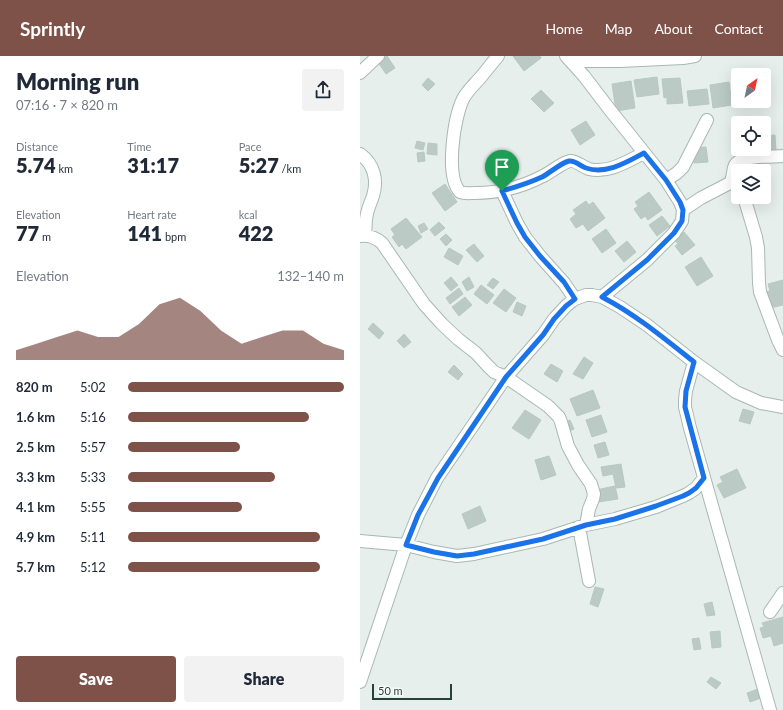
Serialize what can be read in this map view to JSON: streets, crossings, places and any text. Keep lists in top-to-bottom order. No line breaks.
{"scale_bar":"50 m","north":"top right","page":{"header":"Sprintly","nav":["Home","Map","About","Contact"],"heading":["Morning run","07:16 · 7 × 820 m"],"stats":[["Distance","5.74 km"],["Time","31:17"],["Pace","5:27 /km"],["Elevation","77 m"],["Heart rate","141 bpm"],["kcal","422"]],"chart":["Elevation","132–140 m"],"list":[{"name":"820 m","note":"5:02"},{"name":"1.6 km","note":"5:16"},{"name":"2.5 km","note":"5:57"},{"name":"3.3 km","note":"5:33"},{"name":"4.1 km","note":"5:55"},{"name":"4.9 km","note":"5:11"},{"name":"5.7 km","note":"5:12"}],"buttons":["Save","Share"],"scale":"50 m"}}
